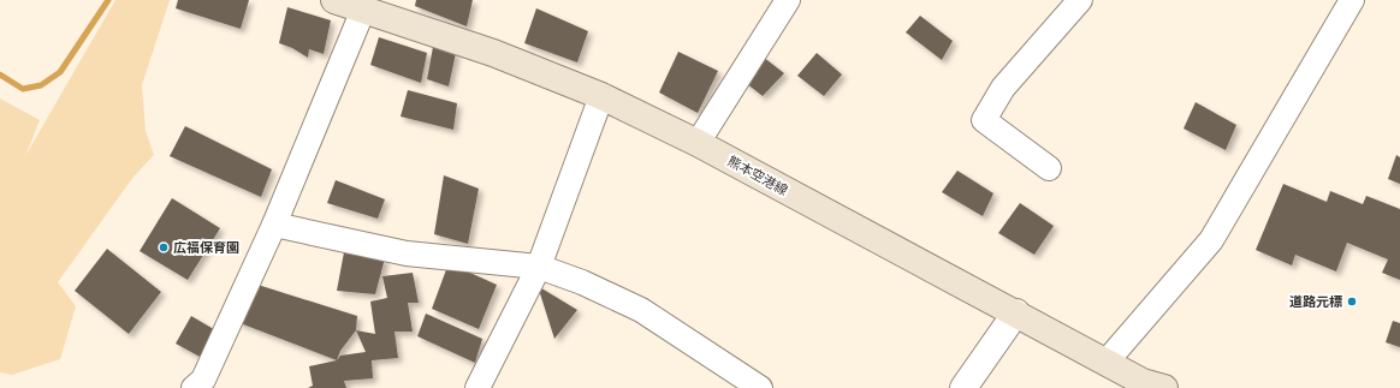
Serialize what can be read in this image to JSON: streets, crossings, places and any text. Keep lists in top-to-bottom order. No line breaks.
{"streets":{"main road":["熊本空港線"]},"places":["広福保育園","道路元標"]}
